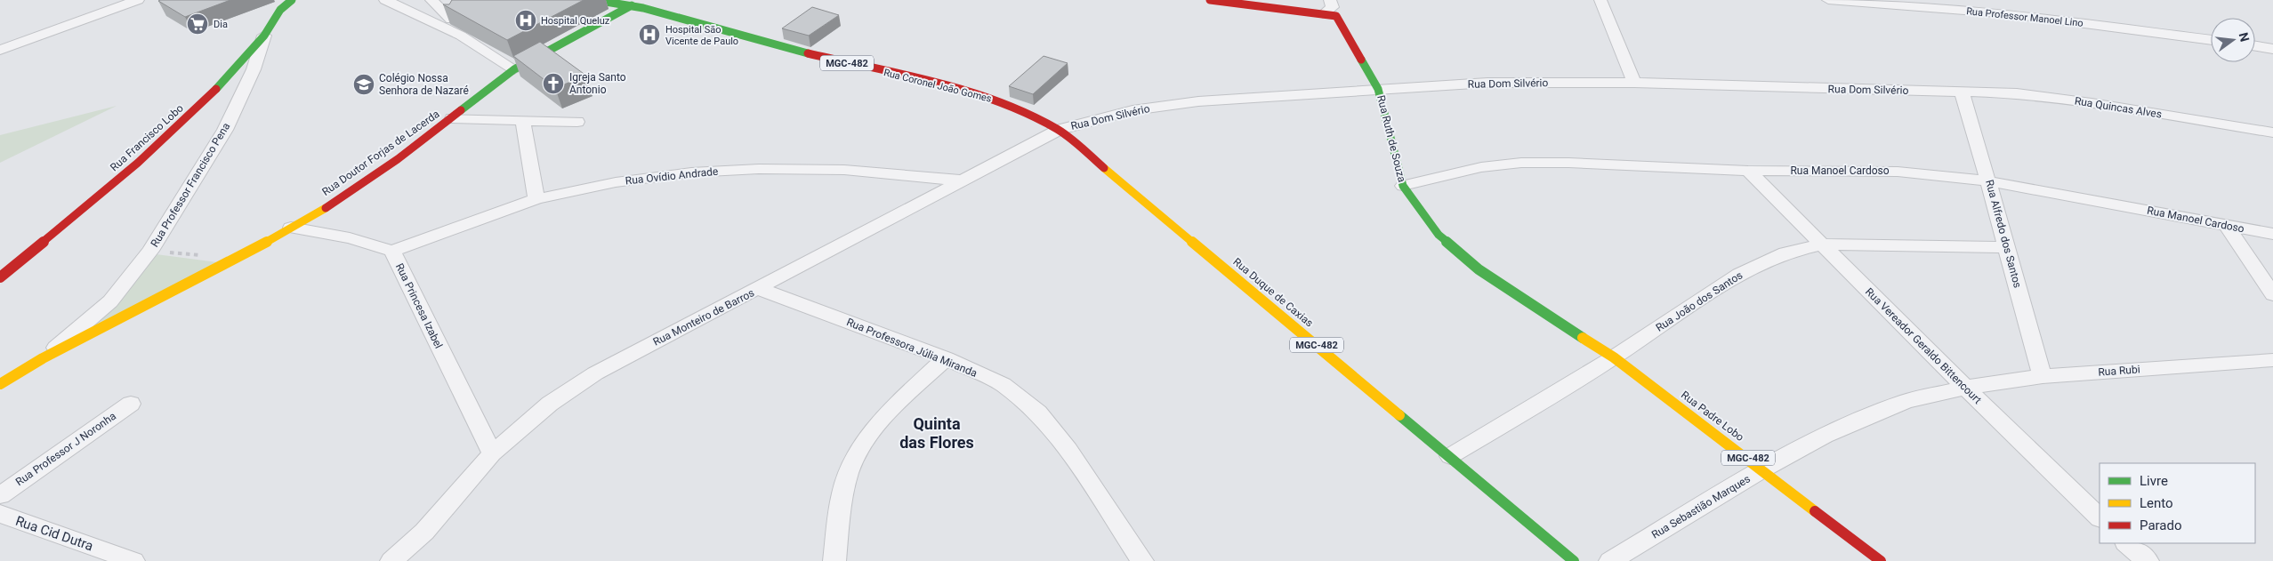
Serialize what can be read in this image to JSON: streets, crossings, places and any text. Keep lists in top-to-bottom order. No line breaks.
{"streets":{"main road":["MGC-482","Rua Coronel João Gomes","Rua Francisco Lobo","Rua Ruth de Souza","Rua Doutor Forjas de Lacerda","Rua Duque de Caxias","Rua Padre Lobo"],"street":["Rua Professor Manoel Lino","Rua Dom Silvério","Rua Quincas Alves","Rua Manoel Cardoso","Rua Ovídio Andrade","Rua Professor Francisco Pena","Rua Alfredo dos Santos","Rua João dos Santos","Rua Princesa Izabel","Rua Monteiro de Barros","Rua Vereador Geraldo Bittencourt","Rua Professora Júlia Miranda","Rua Rubi","Rua Professor J Noronha","Rua Sebastião Marques","Rua Cid Dutra"]},"crossings":[["MGC-482","Rua Coronel João Gomes"],["MGC-482","Rua Doutor Forjas de Lacerda"],["Rua Dom Silvério","Rua Coronel João Gomes"],["Rua Dom Silvério","Rua Quincas Alves"],["Rua Dom Silvério","Rua Ruth de Souza"],["Rua Dom Silvério","Rua Alfredo dos Santos"],["Rua Dom Silvério","Rua Duque de Caxias"],["Rua Dom Silvério","Rua Monteiro de Barros"],["Rua Coronel João Gomes","Rua Doutor Forjas de Lacerda"],["Rua Coronel João Gomes","Rua Duque de Caxias"],["Rua Coronel João Gomes","Rua Monteiro de Barros"],["Rua Quincas Alves","Rua Alfredo dos Santos"],["Rua Francisco Lobo","Rua Professor Francisco Pena"],["Rua Ruth de Souza","Rua Manoel Cardoso"],["Rua Ruth de Souza","Rua João dos Santos"],["Rua Ruth de Souza","Rua Padre Lobo"],["Rua Doutor Forjas de Lacerda","Rua Professor Francisco Pena"],["Rua Doutor Forjas de Lacerda","Rua Princesa Izabel"],["Rua Manoel Cardoso","Rua Alfredo dos Santos"],["Rua Manoel Cardoso","Rua Vereador Geraldo Bittencourt"],["Rua Ovídio Andrade","Rua Princesa Izabel"],["Rua Ovídio Andrade","Rua Monteiro de Barros"],["Rua Alfredo dos Santos","Rua João dos Santos"],["Rua Alfredo dos Santos","Rua Rubi"],["Rua Duque de Caxias","Rua João dos Santos"],["Rua Duque de Caxias","Rua Monteiro de Barros"],["Rua João dos Santos","Rua Vereador Geraldo Bittencourt"],["Rua João dos Santos","Rua Padre Lobo"],["Rua Princesa Izabel","Rua Monteiro de Barros"],["Rua Monteiro de Barros","Rua Professora Júlia Miranda"],["Rua Vereador Geraldo Bittencourt","Rua Rubi"],["Rua Vereador Geraldo Bittencourt","Rua Sebastião Marques"],["Rua Rubi","Rua Sebastião Marques"],["Rua Padre Lobo","Rua Sebastião Marques"]],"districts":["Quinta das Flores"],"places":{"hospital":["Hospital Queluz","Hospital São Vicente de Paulo"],"supermarket":["Dia"],"church":["Igreja Santo Antonio"],"school or university":["Colégio Nossa Senhora de Nazaré"]},"legend":["Livre","Lento","Parado"],"north":"right"}
